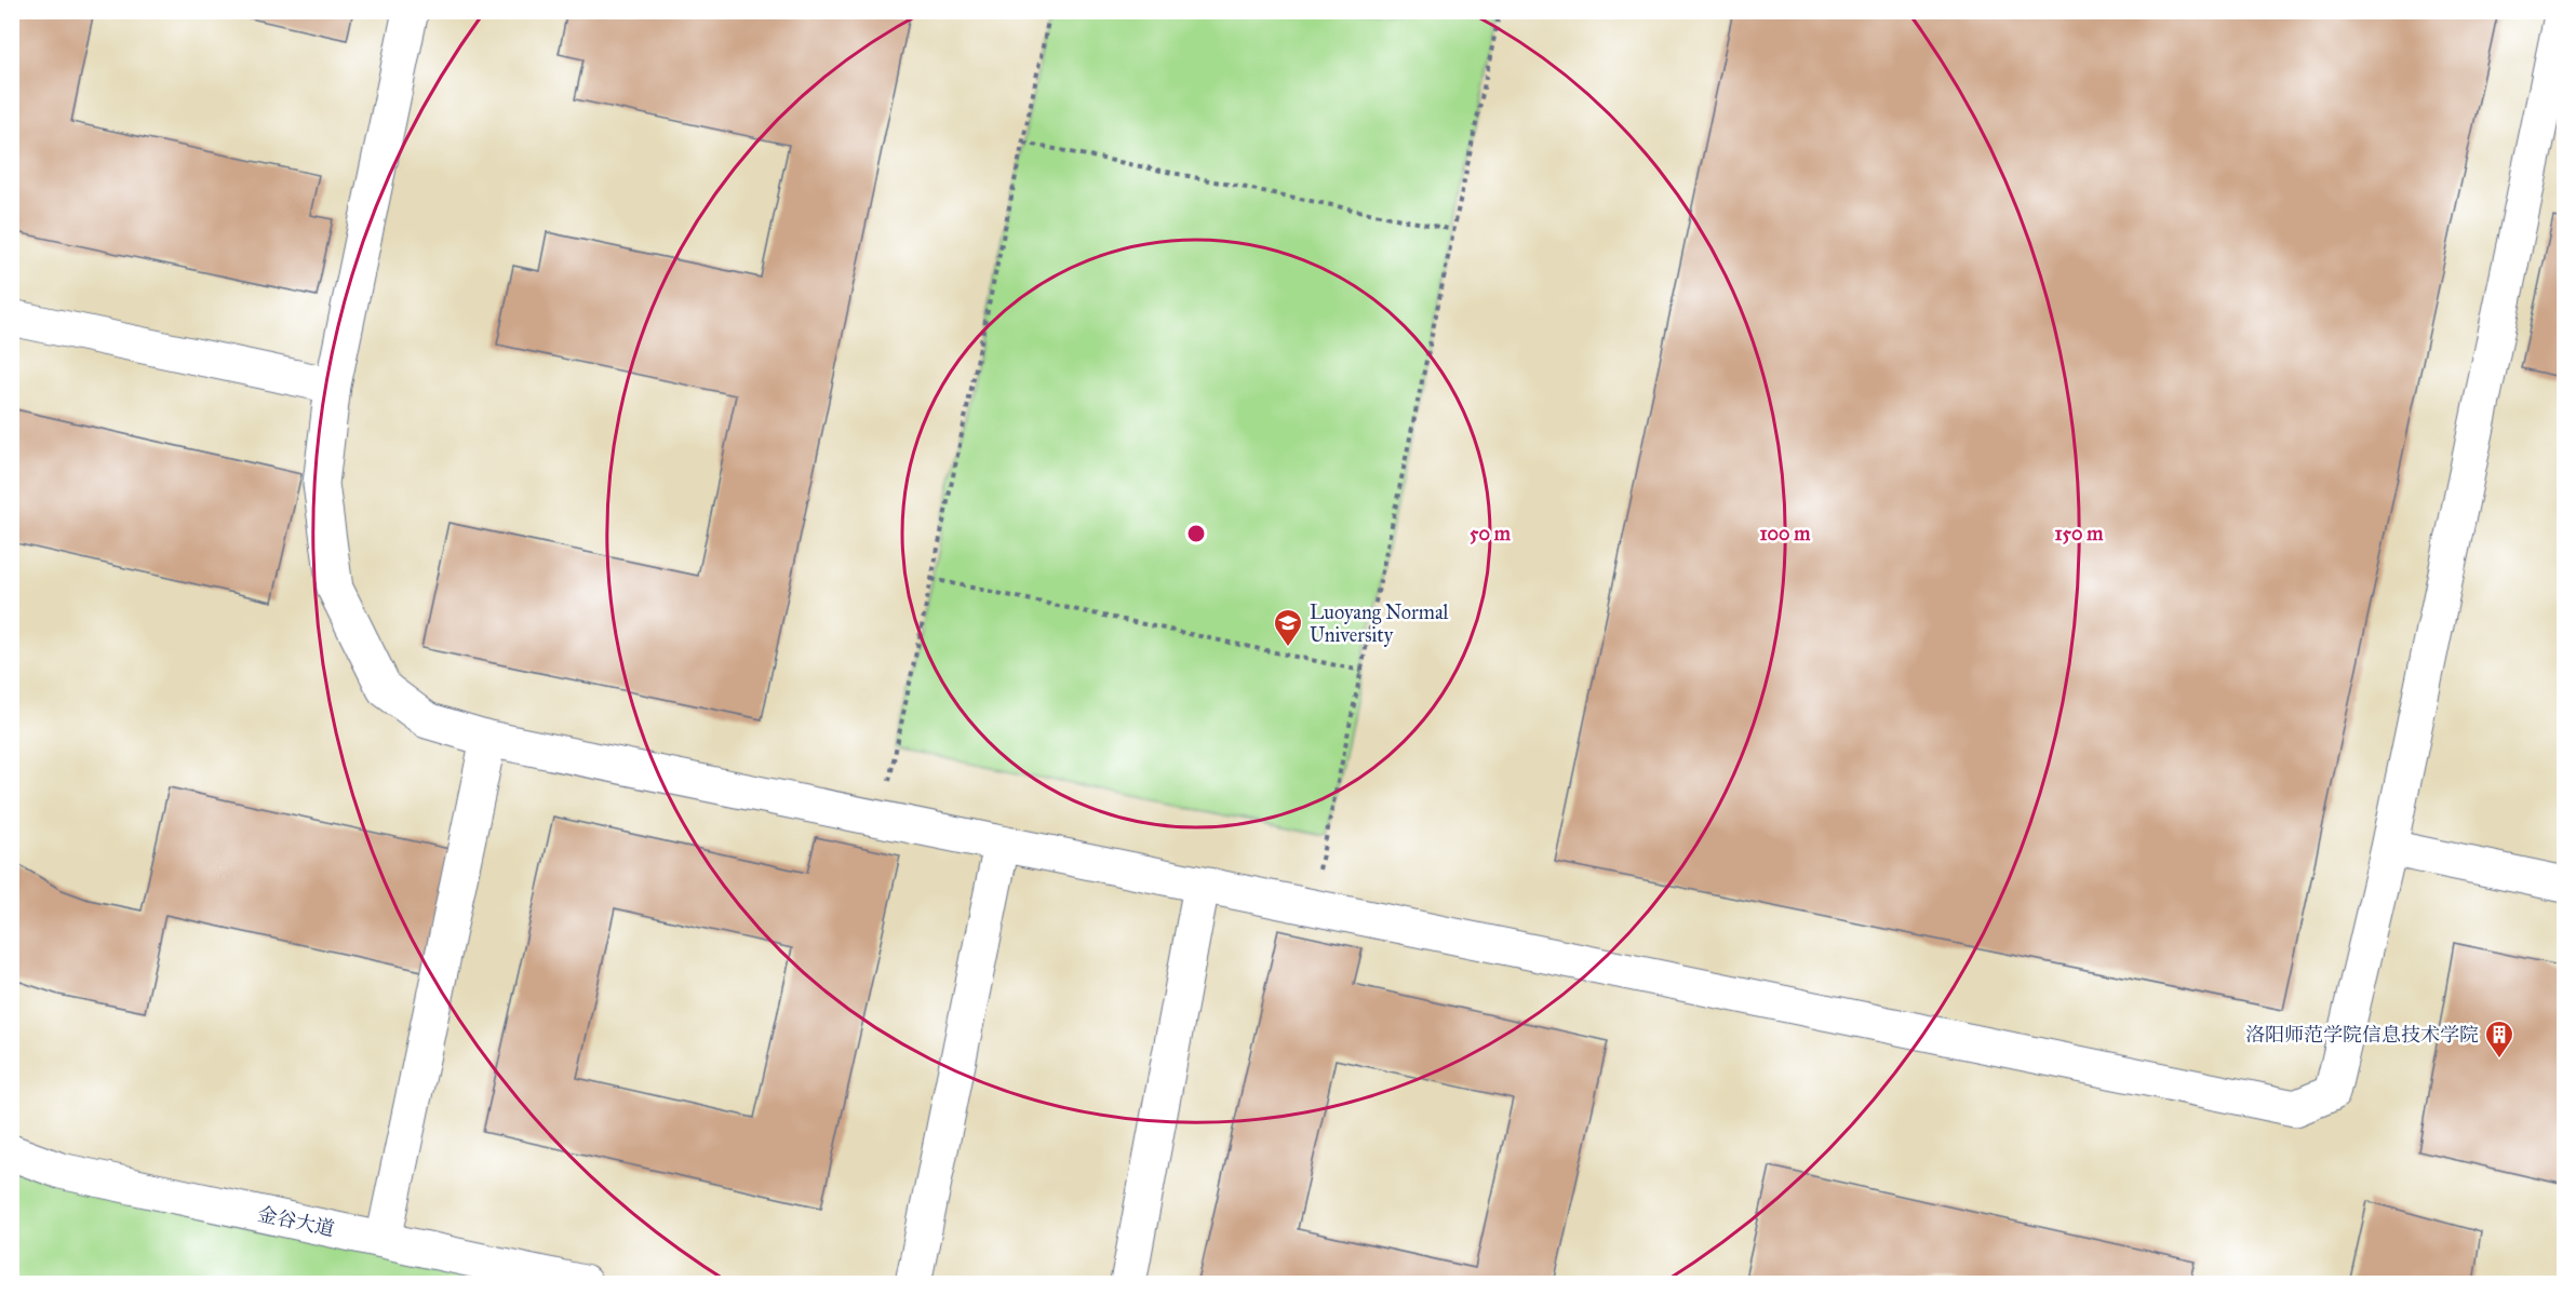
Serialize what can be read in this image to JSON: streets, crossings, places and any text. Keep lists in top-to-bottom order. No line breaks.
{"streets":{"lane":["金谷大道"]},"places":{"school or university":["Luoyang Normal University"],"building":["洛阳师范学院信息技术学院"]},"rings":["50 m","100 m","150 m"]}
